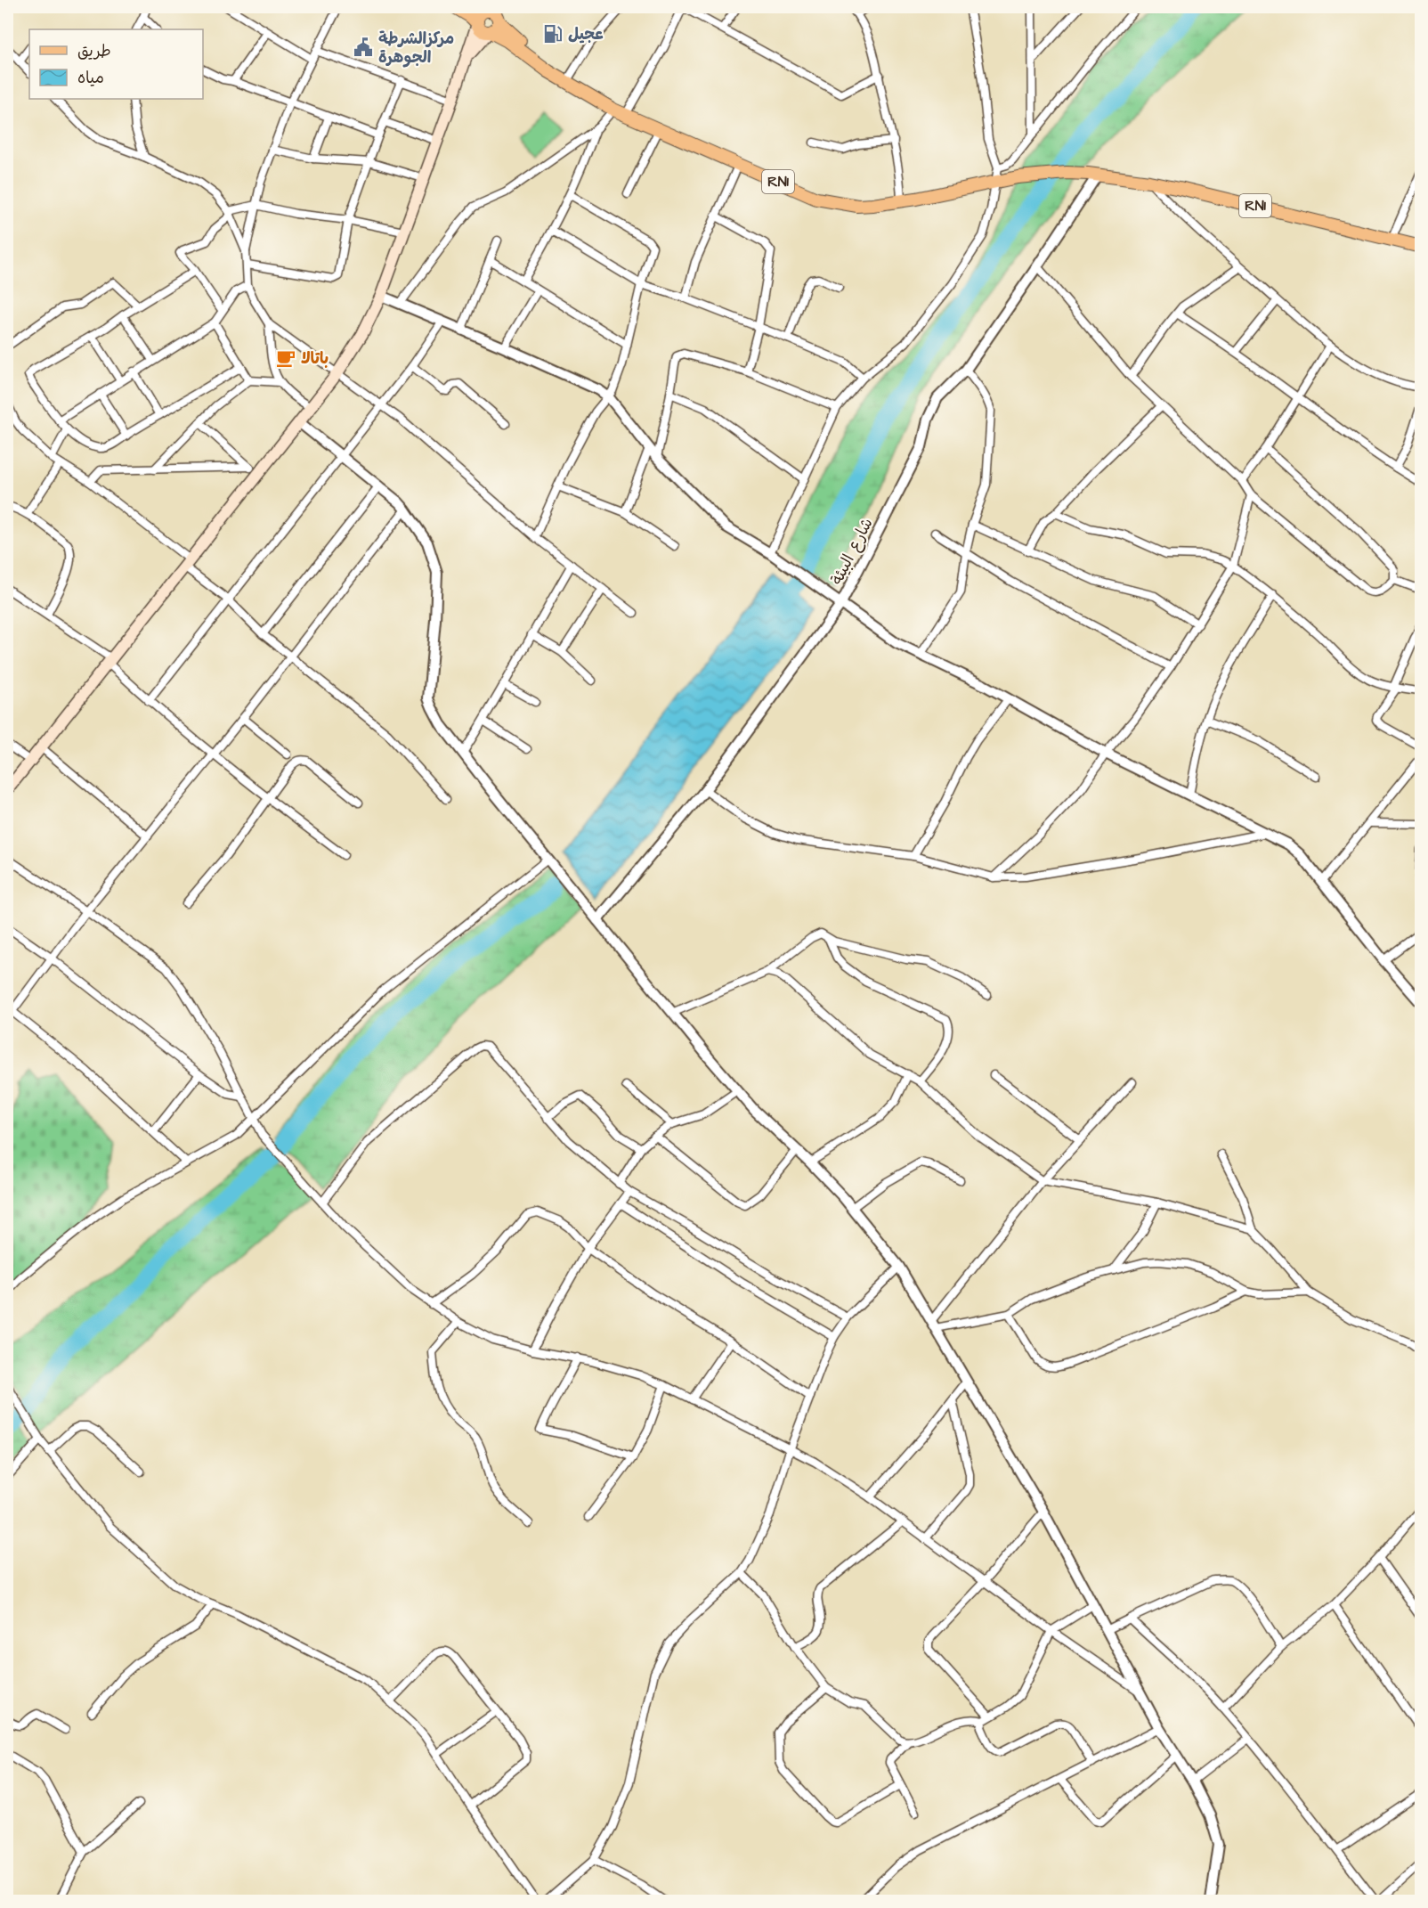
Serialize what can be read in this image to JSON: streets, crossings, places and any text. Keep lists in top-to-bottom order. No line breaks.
{"streets":{"main road":["RN1"],"street":["شارع البيئة"]},"crossings":[["RN1","شارع البيئة"]],"places":{"fuel station":["عجيل"],"public building":["مركزالشرطة الجوهرة"],"cafe":["باتالا"]},"legend":["طريق","مياه"]}
